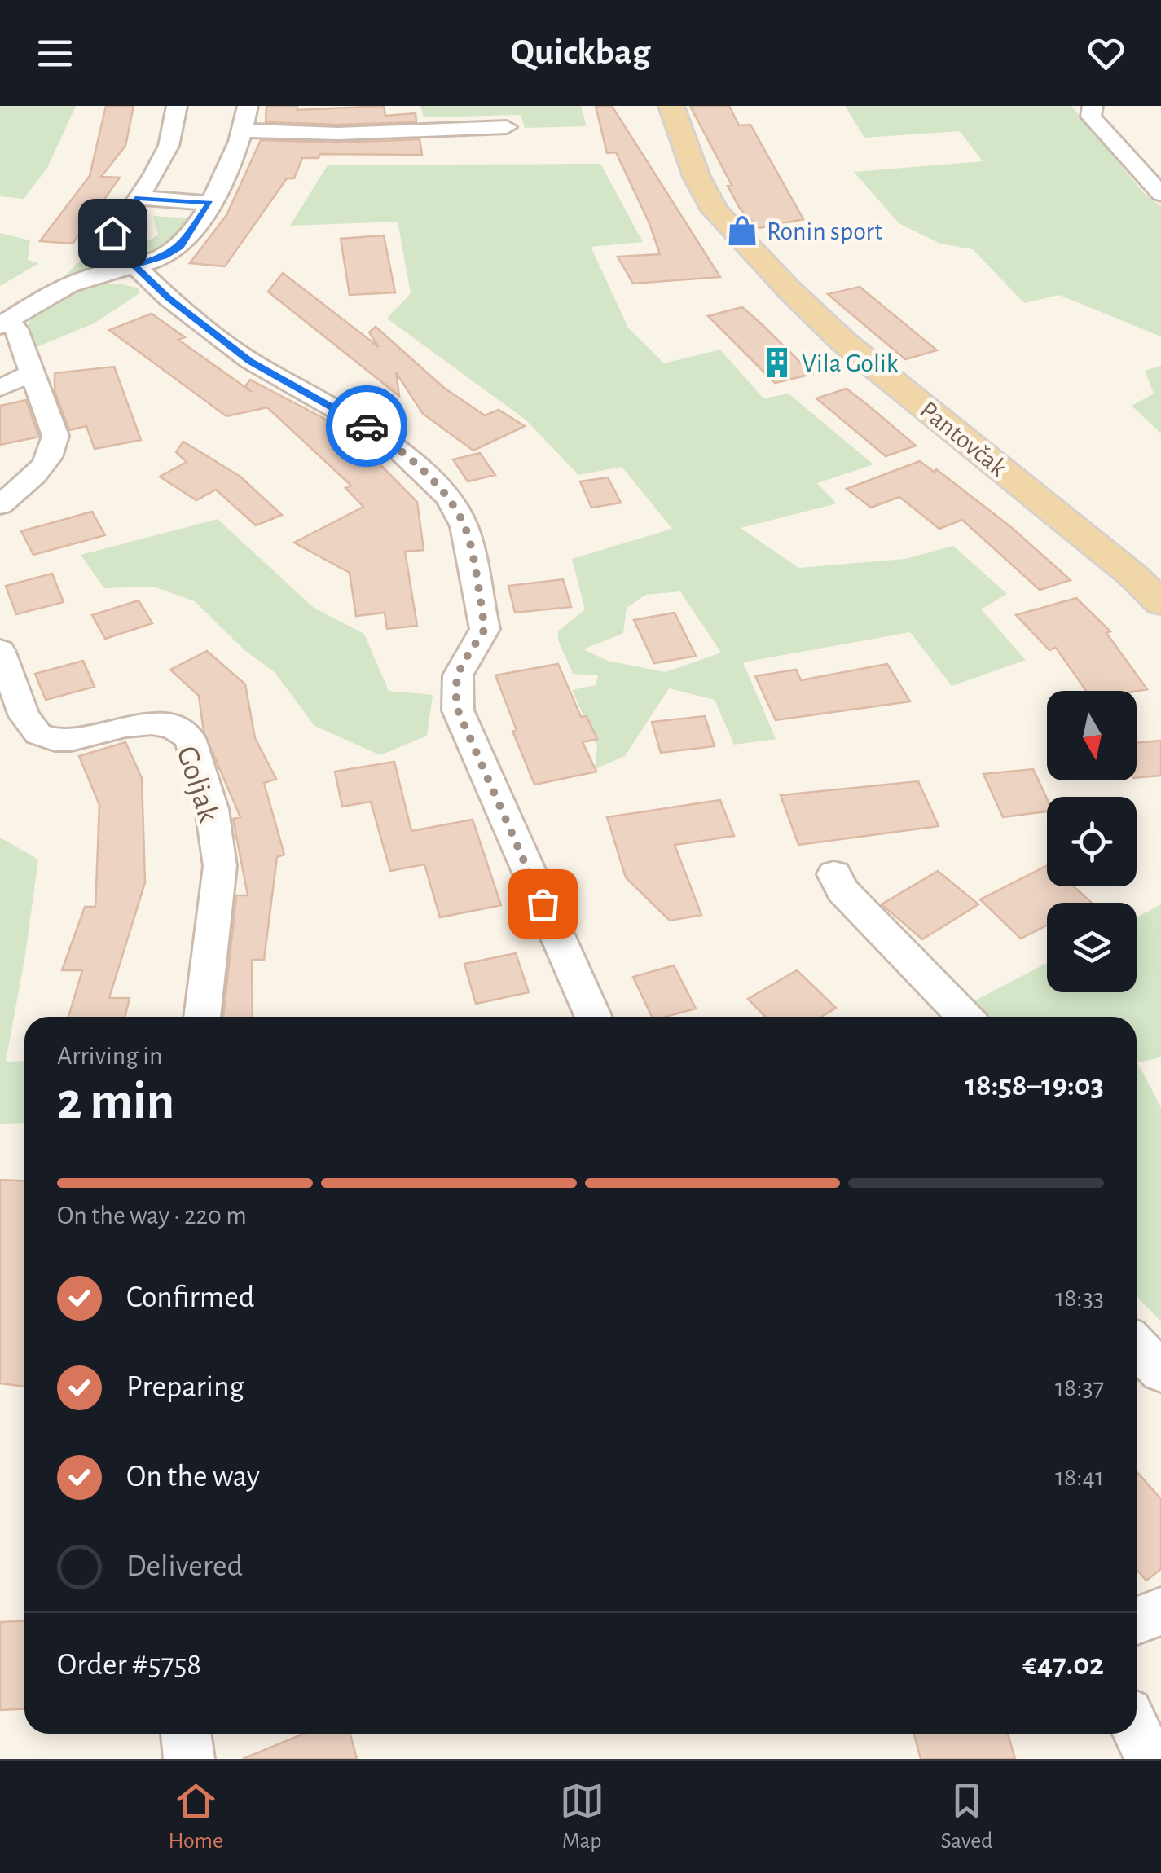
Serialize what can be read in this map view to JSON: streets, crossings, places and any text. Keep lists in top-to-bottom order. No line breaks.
{"streets":{"main road":["Pantovčak"],"street":["Goljak"]},"places":{"shop":["Ronin sport"],"building":["Vila Golik"]},"north":"bottom","page":{"header":"Quickbag","heading":["2 min","Arriving in","18:58–19:03"],"panel":["Order #5758","€47.02"],"bar":"On the way · 220 m","list":[["Confirmed","18:33"],["Preparing","18:37"],["On the way","18:41"],"Delivered"],"tabs":["Home","Map","Saved"]}}
